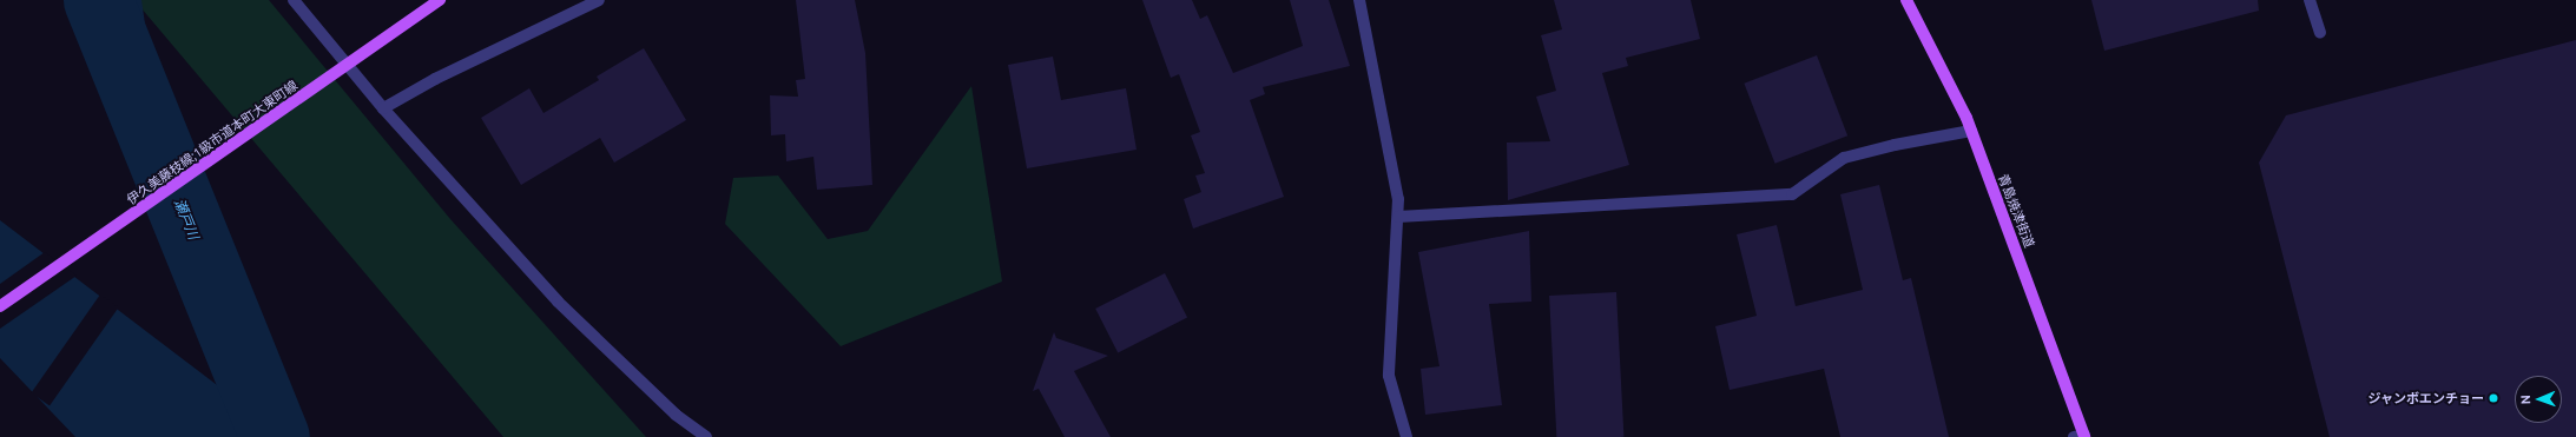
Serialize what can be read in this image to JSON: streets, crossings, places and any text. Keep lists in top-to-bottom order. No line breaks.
{"streets":{"main road":["伊久美藤枝線;1級市道本町大東町線","青島焼津街道"]},"water":["瀬戸川"],"places":["ジャンボエンチョー"],"north":"left"}
